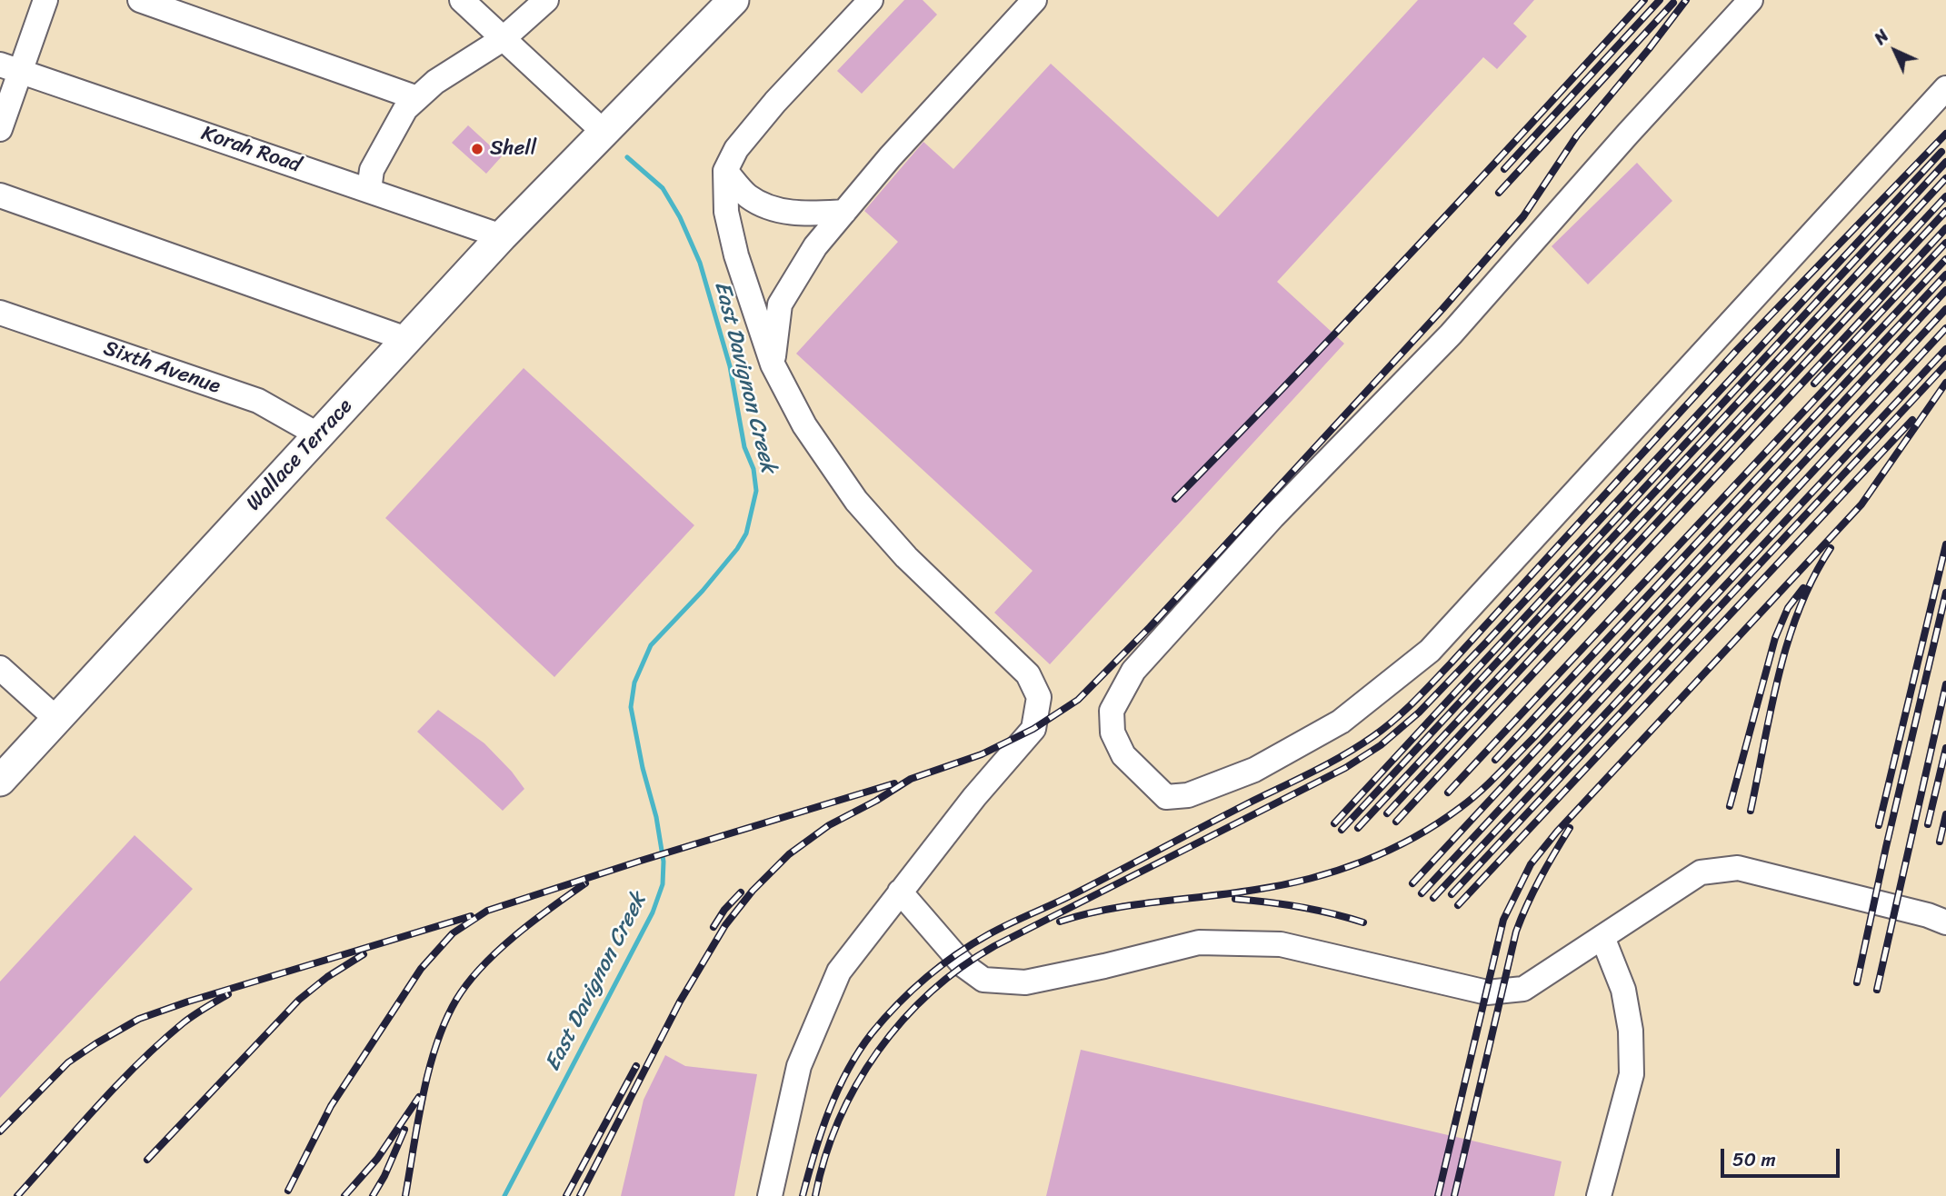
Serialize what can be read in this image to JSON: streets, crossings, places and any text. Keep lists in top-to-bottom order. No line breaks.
{"streets":{"main road":["Wallace Terrace"],"street":["Korah Road","Sixth Avenue"]},"crossings":[["Korah Road","Wallace Terrace"],["Sixth Avenue","Wallace Terrace"]],"water":["East Davignon Creek"],"places":["Shell"],"scale_bar":"50 m","north":"top left"}
